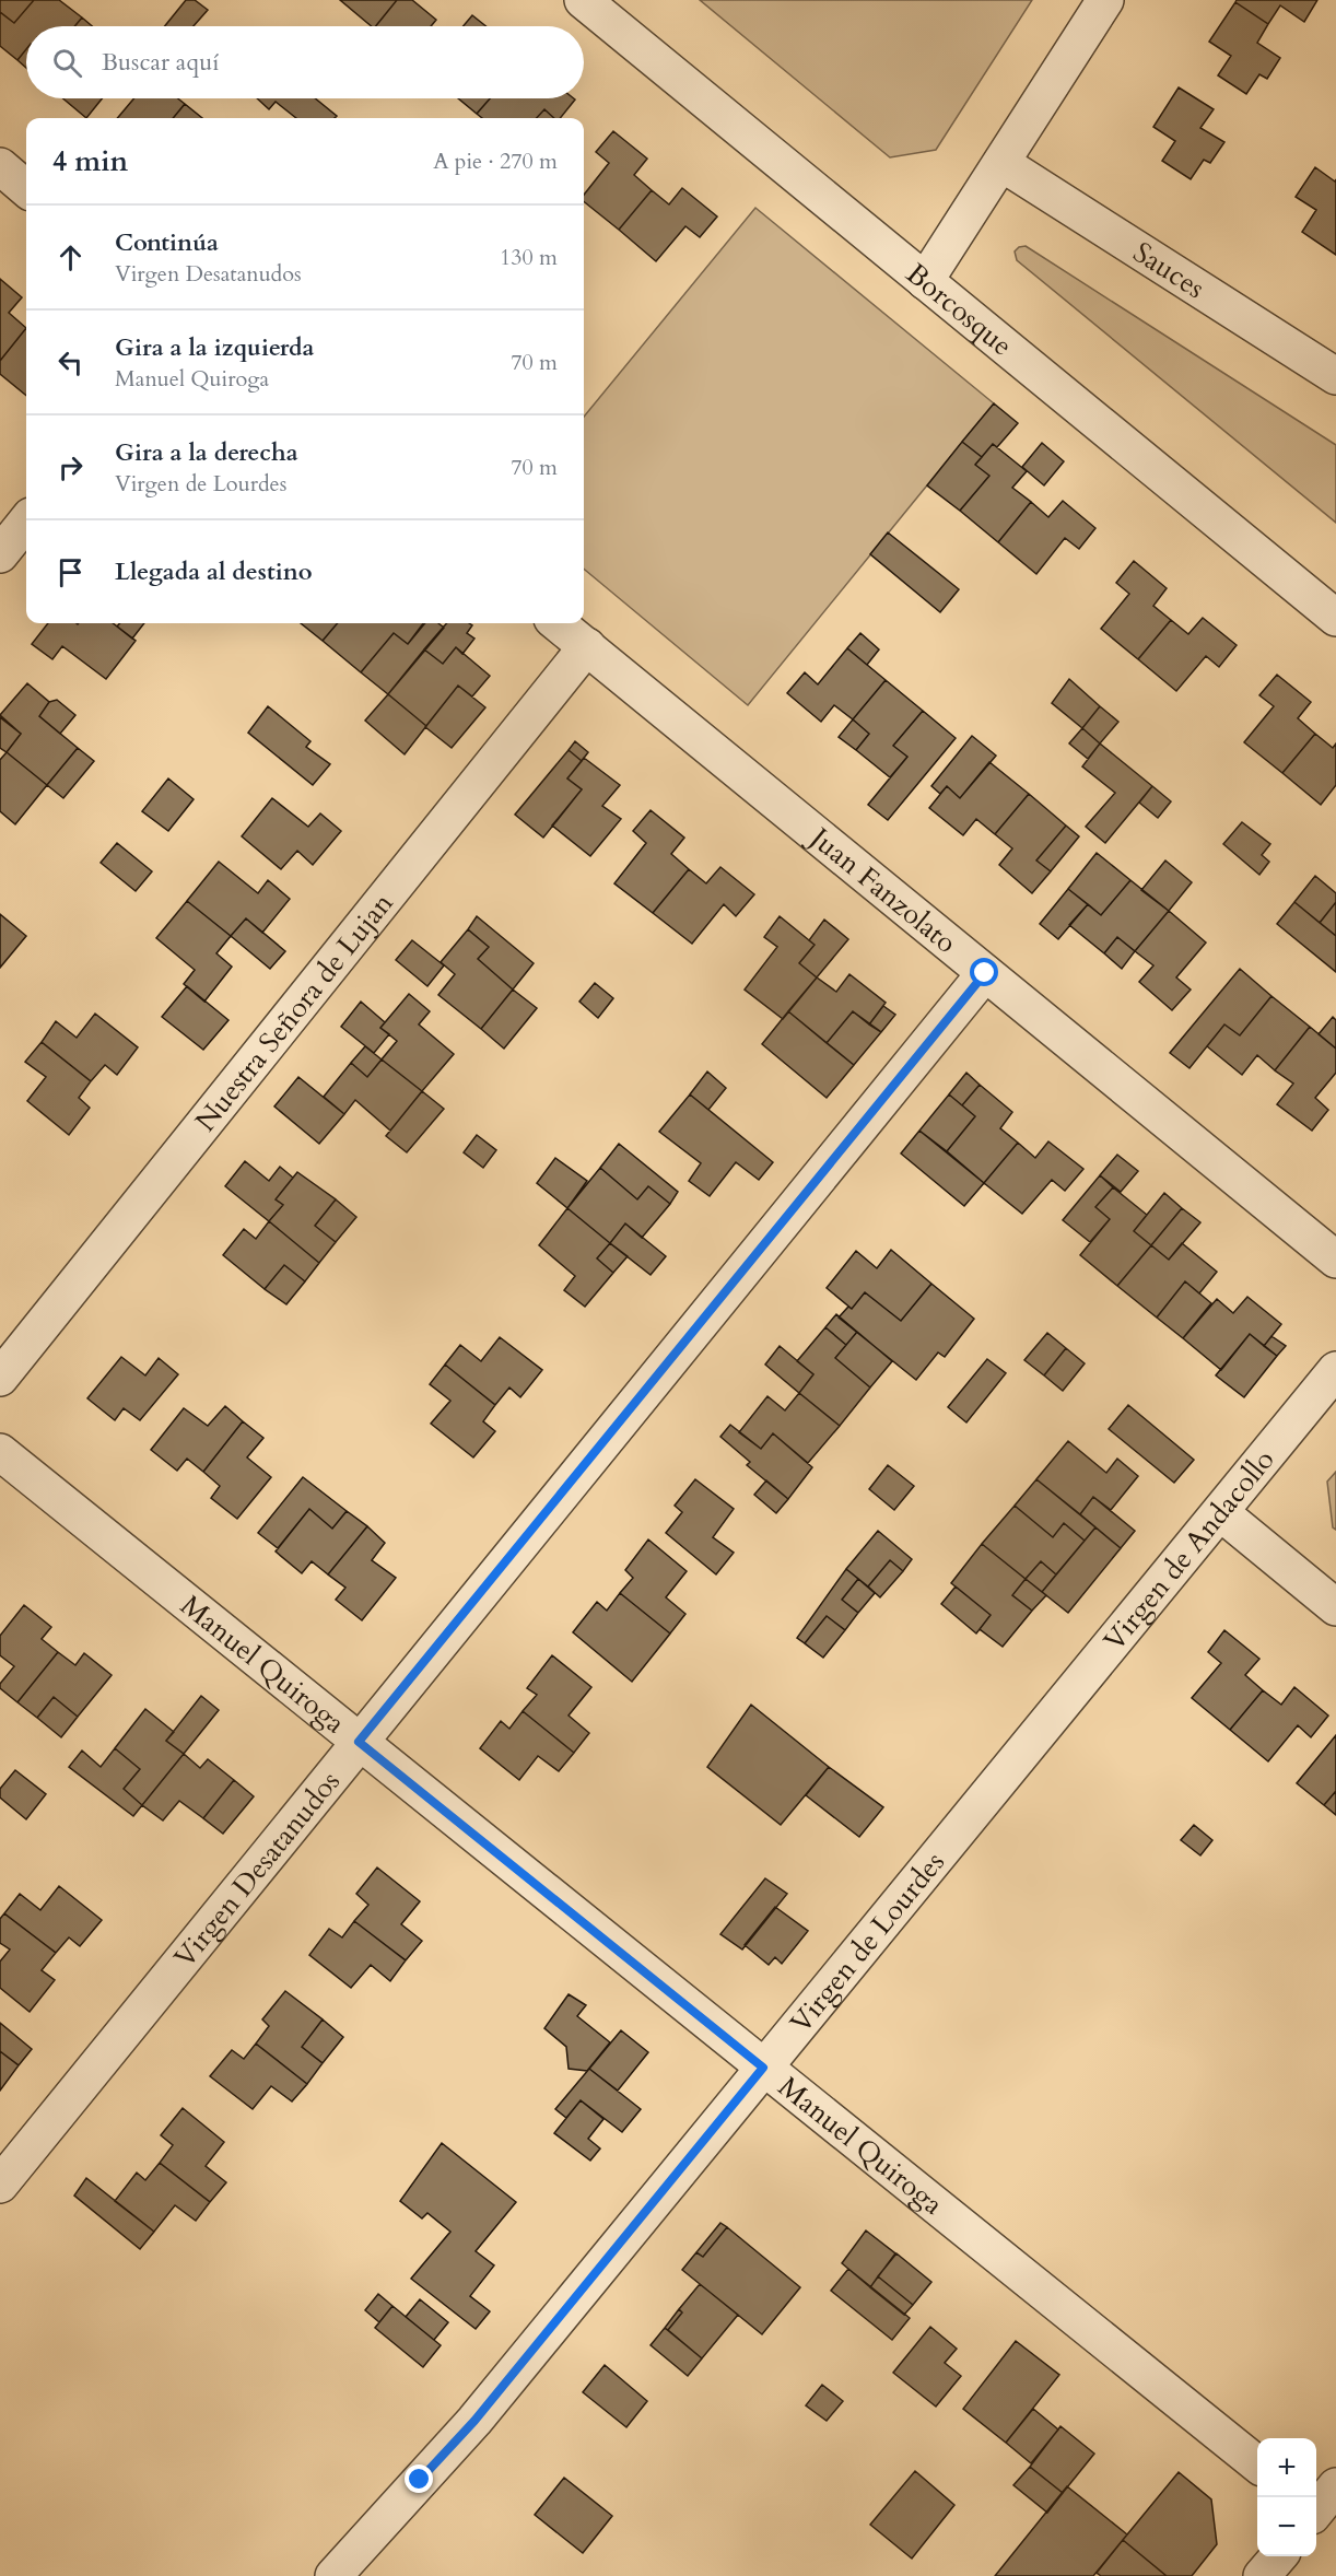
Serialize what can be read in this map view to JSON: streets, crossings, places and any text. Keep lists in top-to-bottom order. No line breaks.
{"streets":{"street":["Sauces","Borcosque","Juan Fanzolato","Nuestra Señora de Lujan","Virgen de Andacollo","Manuel Quiroga","Virgen Desatanudos","Virgen de Lourdes"]},"crossings":[["Juan Fanzolato","Nuestra Señora de Lujan"],["Juan Fanzolato","Virgen Desatanudos"],["Virgen de Andacollo","Virgen de Lourdes"],["Manuel Quiroga","Virgen Desatanudos"],["Manuel Quiroga","Virgen de Lourdes"]],"page":{"search":"Buscar aquí","heading":["4 min","A pie · 270 m"],"list":[["Continúa","Virgen Desatanudos","130 m"],["Gira a la izquierda","Manuel Quiroga","70 m"],["Gira a la derecha","Virgen de Lourdes","70 m"],"Llegada al destino"],"map_buttons":["+","−"]}}
